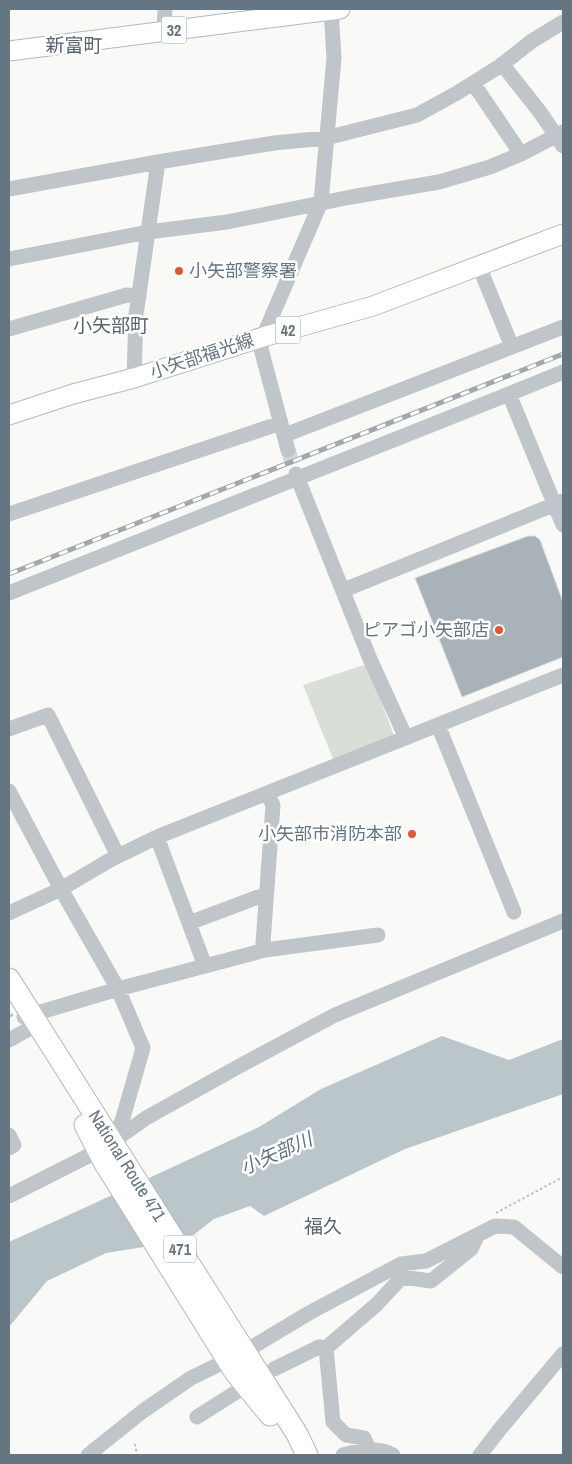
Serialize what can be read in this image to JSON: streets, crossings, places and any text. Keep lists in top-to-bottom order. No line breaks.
{"streets":{"highway":["National Route 471","471"],"main road":["32","42","小矢部福光線"]},"districts":["新富町","小矢部町","福久"],"water":["小矢部川"],"places":["小矢部警察署","ピアゴ小矢部店","小矢部市消防本部"]}
